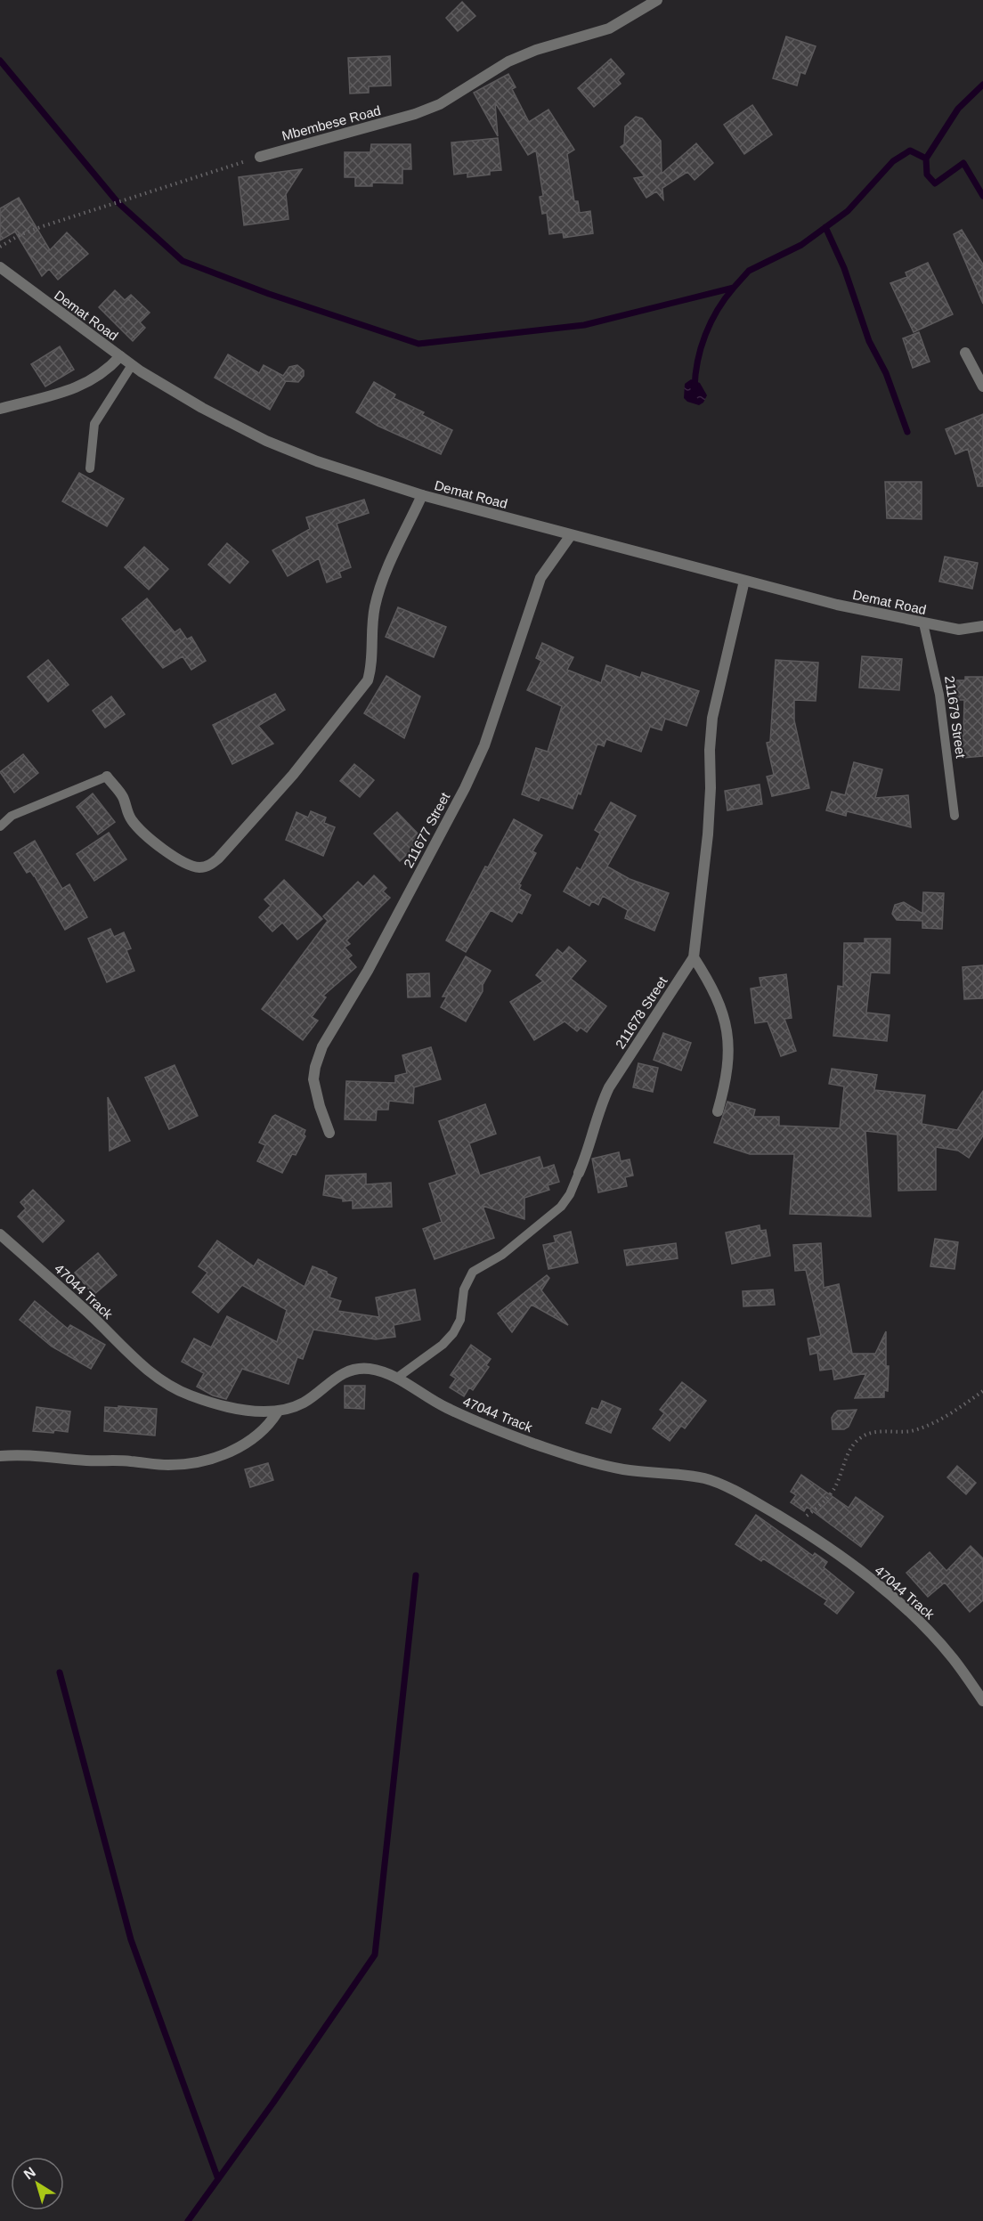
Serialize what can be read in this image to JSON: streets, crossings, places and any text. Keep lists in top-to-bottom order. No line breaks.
{"streets":{"street":["Mbembese Road","Demat Road","211677 Street","211678 Street","47044 Track"],"lane":["211679 Street"]},"crossings":[["Demat Road","211679 Street"],["Demat Road","211677 Street"],["Demat Road","211678 Street"],["211678 Street","47044 Track"]],"north":"top left"}
